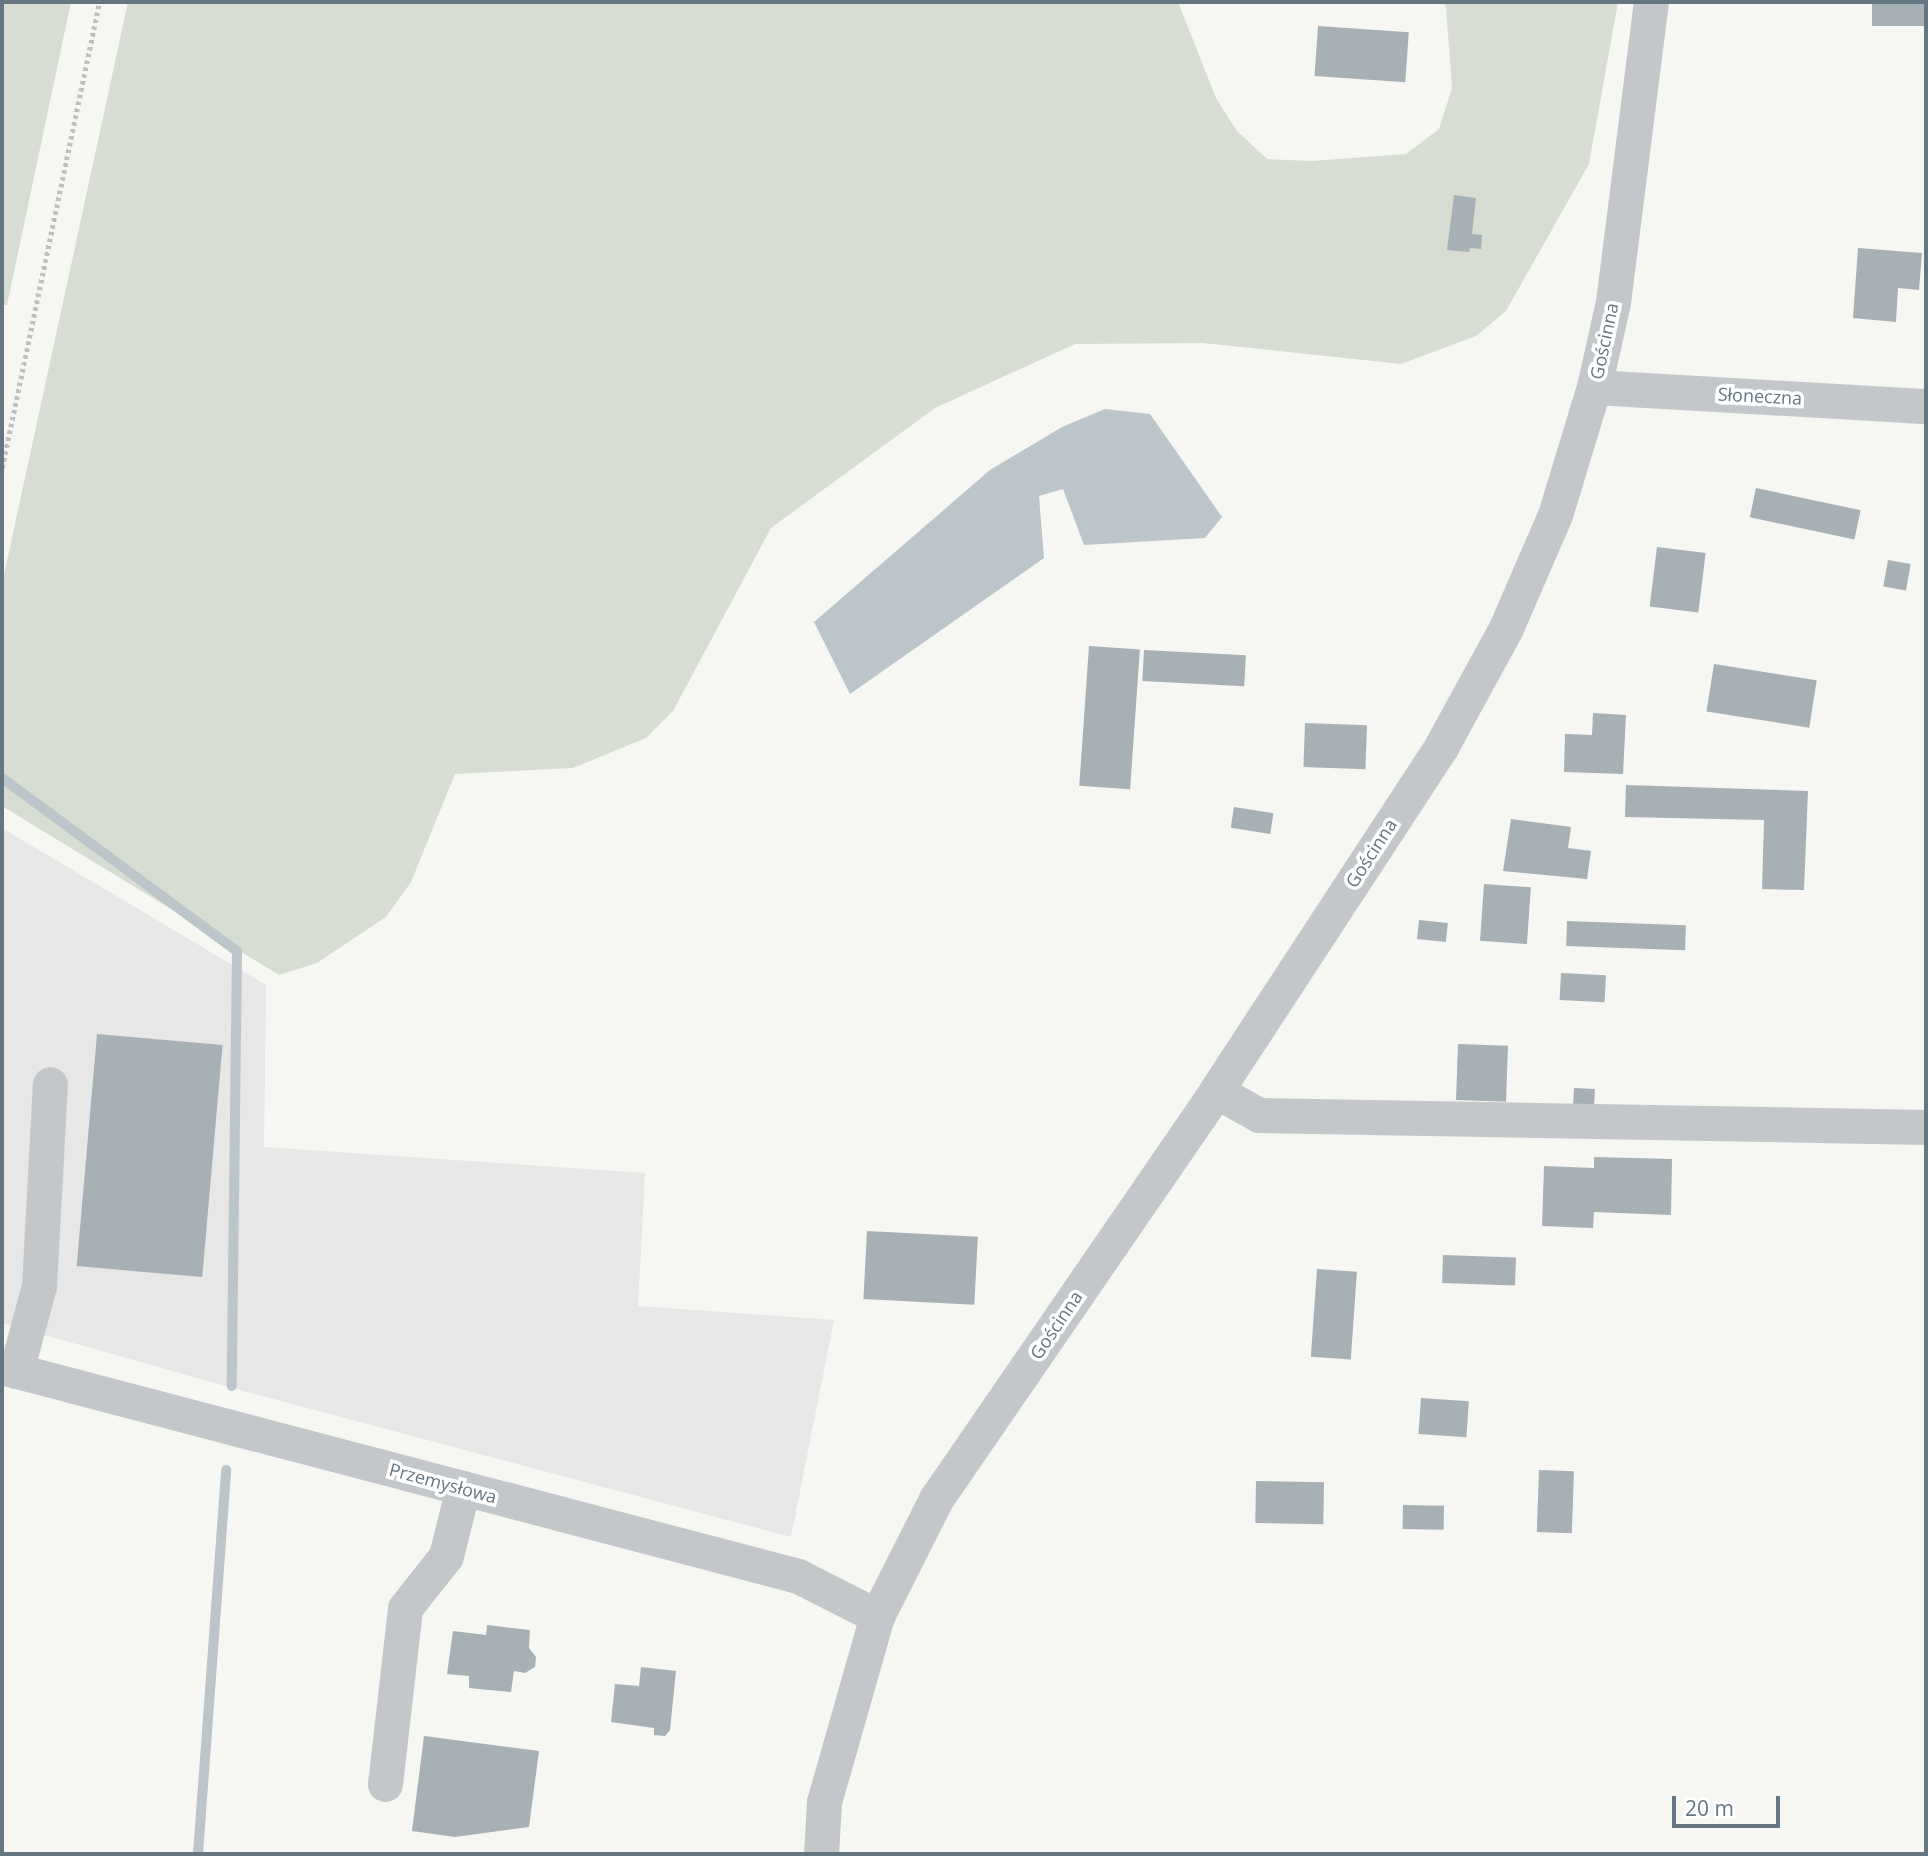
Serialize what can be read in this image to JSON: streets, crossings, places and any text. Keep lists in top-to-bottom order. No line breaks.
{"streets":{"street":["Gościnna","Słoneczna","Przemysłowa"]},"crossings":[["Gościnna","Słoneczna"],["Gościnna","Przemysłowa"]],"scale_bar":"20 m"}
